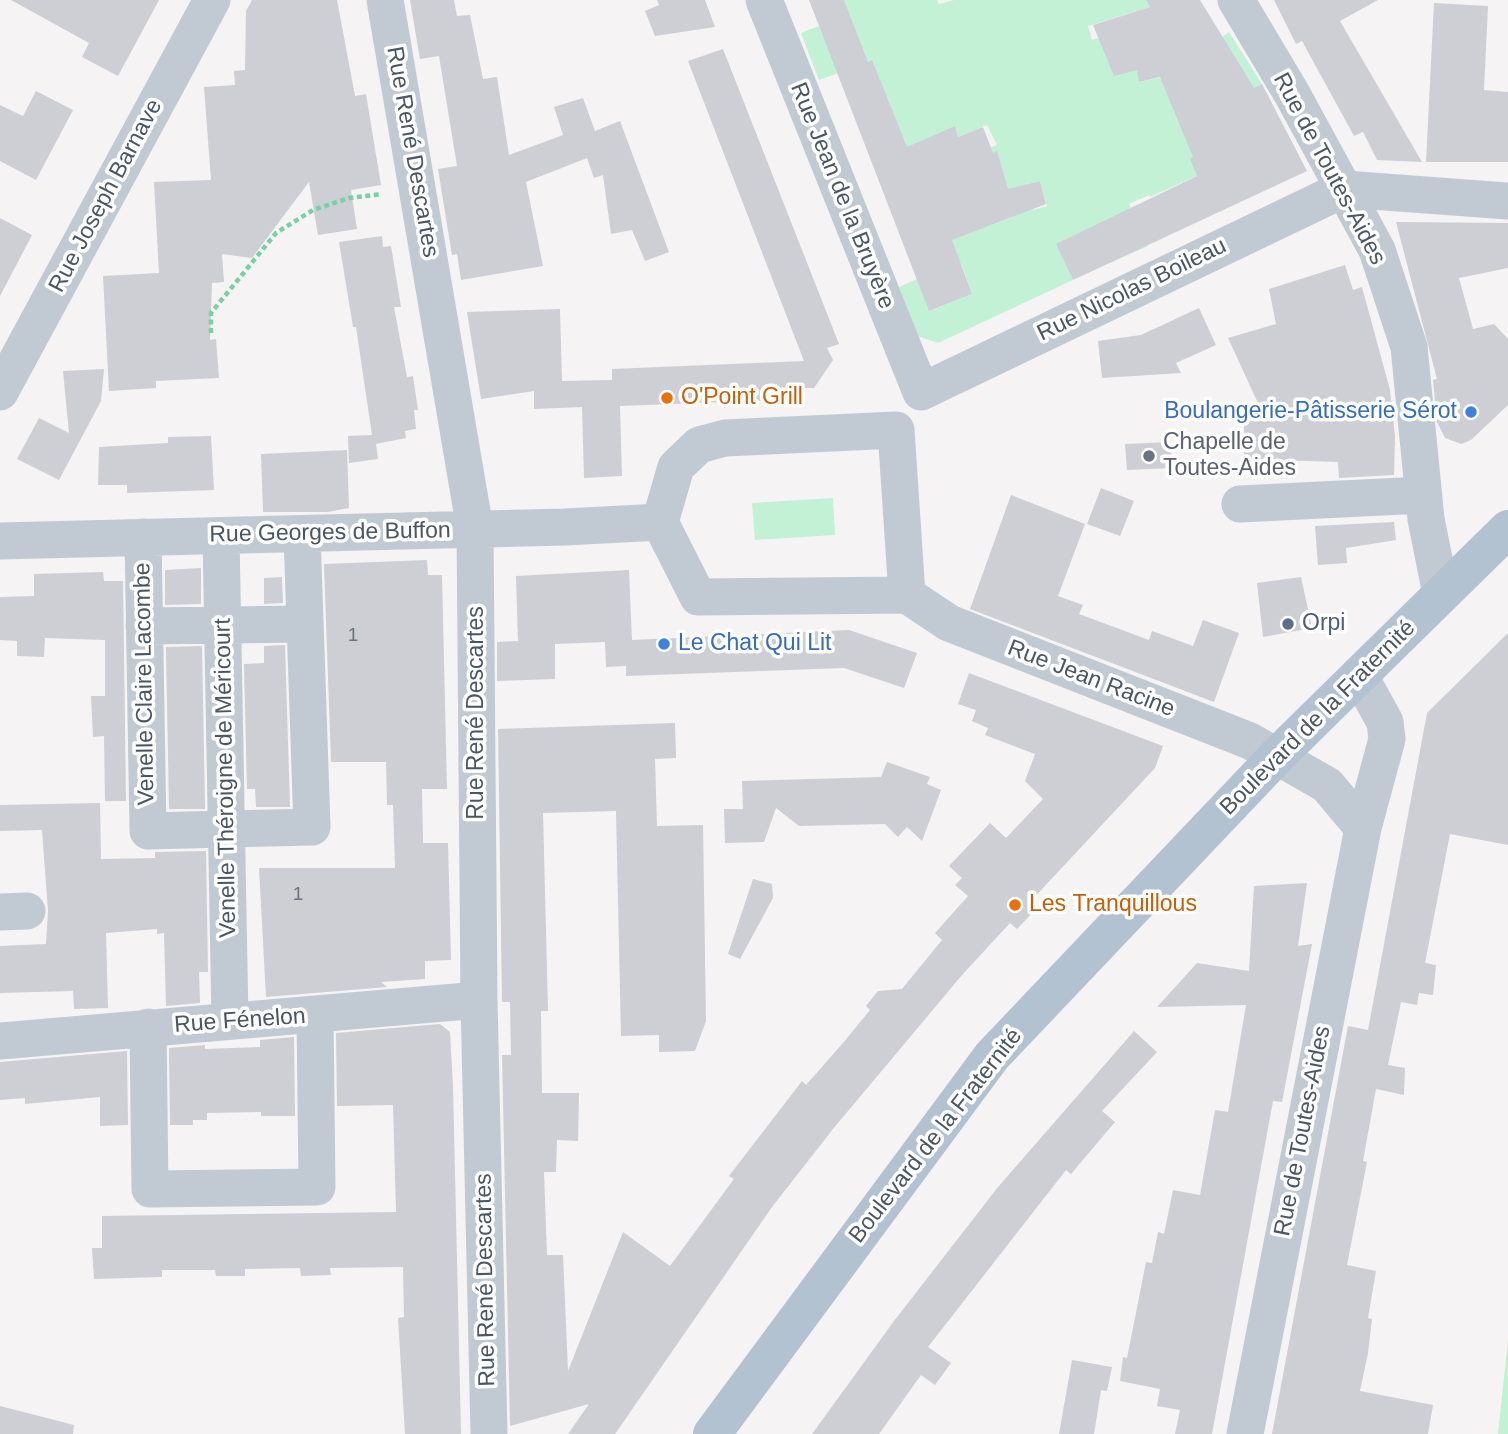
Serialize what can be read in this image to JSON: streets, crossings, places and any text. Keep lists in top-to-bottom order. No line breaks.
{"streets":{"main road":["Boulevard de la Fraternité"],"street":["Rue René Descartes","Rue de Toutes-Aides","Rue Joseph Barnave","Rue Jean de la Bruyère","Rue Nicolas Boileau","Rue Georges de Buffon","Rue Jean Racine","Venelle Claire Lacombe","Venelle Théroigne de Méricourt","Rue Fénelon"]},"crossings":[["Rue René Descartes","Rue Georges de Buffon"],["Rue René Descartes","Rue Fénelon"],["Rue de Toutes-Aides","Rue Nicolas Boileau"],["Rue de Toutes-Aides","Boulevard de la Fraternité"],["Rue Jean de la Bruyère","Rue Nicolas Boileau"],["Rue Georges de Buffon","Venelle Claire Lacombe"],["Rue Georges de Buffon","Venelle Théroigne de Méricourt"],["Rue Jean Racine","Boulevard de la Fraternité"],["Venelle Claire Lacombe","Venelle Théroigne de Méricourt"],["Venelle Théroigne de Méricourt","Rue Fénelon"]],"places":["O'Point Grill","Boulangerie-Pâtisserie Sérot","Chapelle de Toutes-Aides","Orpi","Le Chat Qui Lit","Les Tranquillous"],"house_numbers":["1","1"]}
